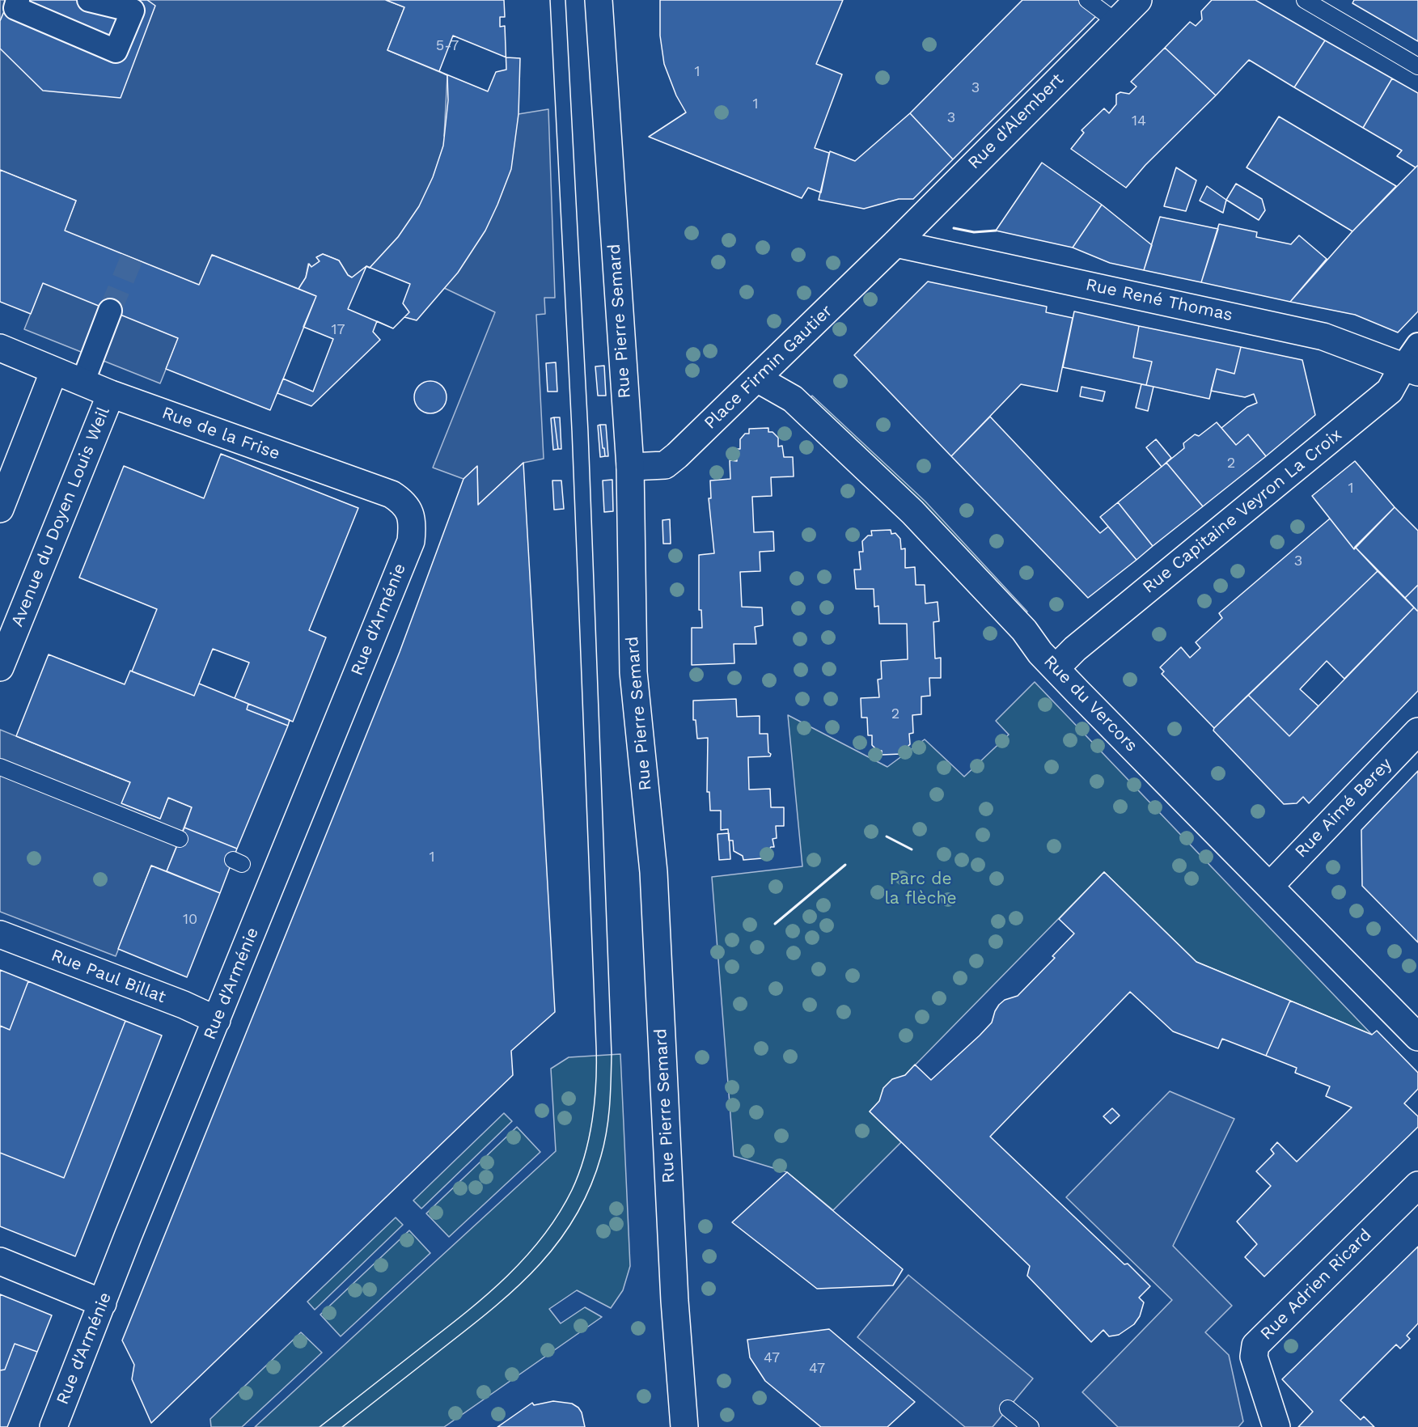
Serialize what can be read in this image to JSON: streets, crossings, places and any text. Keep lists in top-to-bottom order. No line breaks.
{"streets":{"street":["Rue d'Alembert","Rue René Thomas","Rue Pierre Semard","Place Firmin Gautier","Rue de la Frise","Rue Capitaine Veyron La Croix","Avenue du Doyen Louis Weil","Rue d'Arménie","Rue du Vercors","Rue Aimé Berey","Rue Paul Billat","Rue Adrien Ricard"]},"crossings":[["Rue d'Alembert","Rue René Thomas"],["Rue d'Alembert","Place Firmin Gautier"],["Rue René Thomas","Place Firmin Gautier"],["Rue René Thomas","Rue Capitaine Veyron La Croix"],["Rue Pierre Semard","Place Firmin Gautier"],["Place Firmin Gautier","Rue du Vercors"],["Rue de la Frise","Avenue du Doyen Louis Weil"],["Rue de la Frise","Rue d'Arménie"],["Rue Capitaine Veyron La Croix","Rue du Vercors"],["Rue d'Arménie","Rue Paul Billat"],["Rue du Vercors","Rue Aimé Berey"]],"parks":["Parc de la flèche"],"house_numbers":["5-7","1","3","1","3","14","17","2","1","3","2","1","10","47","47"]}
